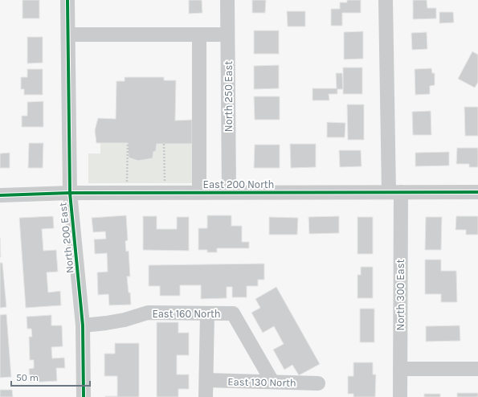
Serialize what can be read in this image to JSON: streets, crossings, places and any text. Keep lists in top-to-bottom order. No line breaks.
{"streets":{"street":["North 250 East","East 200 North","North 200 East","North 300 East","East 160 North","East 130 North"]},"crossings":[["North 250 East","East 200 North"],["East 200 North","North 200 East"],["East 200 North","North 300 East"],["North 200 East","East 160 North"],["East 160 North","East 130 North"]],"scale_bar":"50 m"}
